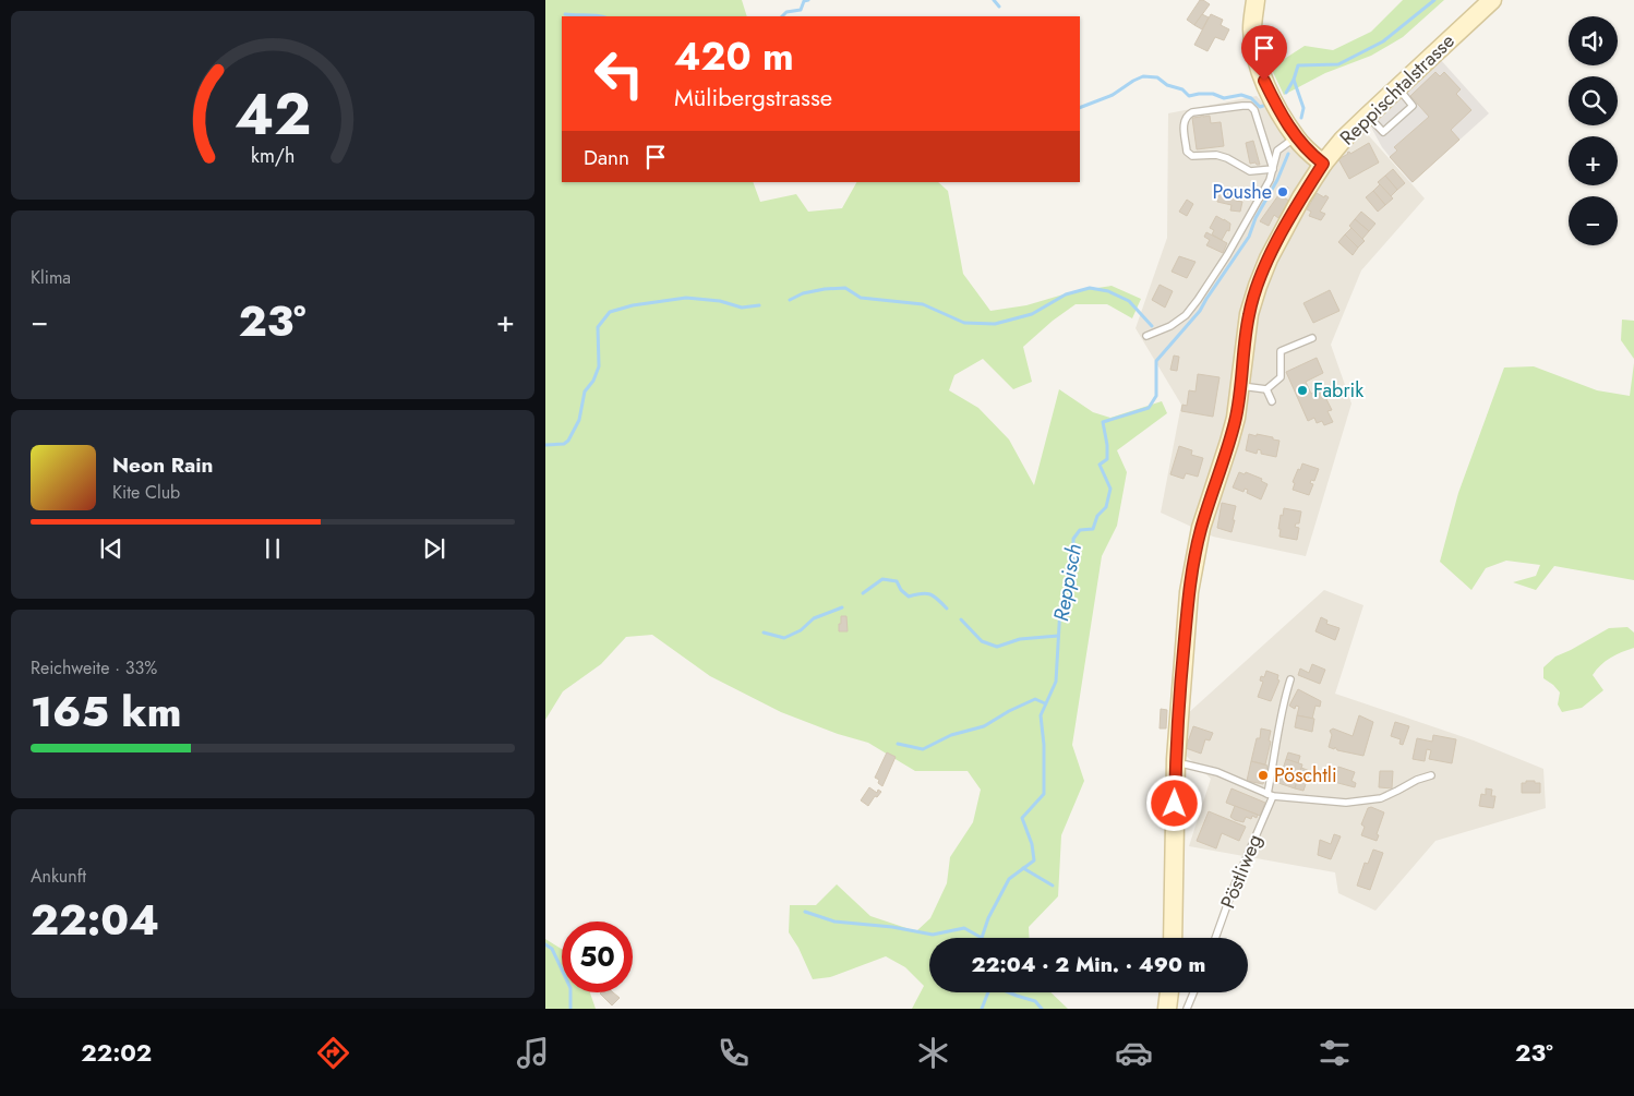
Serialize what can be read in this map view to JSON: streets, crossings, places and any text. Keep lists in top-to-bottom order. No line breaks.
{"streets":{"main road":["Reppischtalstrasse"],"lane":["Pöstliweg"]},"water":["Reppisch"],"places":["Poushe","Fabrik","Pöschtli"],"page":{"map_buttons":["+","−"],"turn":["420 m","Mülibergstrasse"],"then":"Dann","tile":["Klima",["Reichweite · 33%","165 km"],["Ankunft","22:04"]],"heat":["−","23°","+"],"song":["Neon Rain","Kite Club"],"limit":"50","trip":"22:04 · 2 Min. · 490 m","tabs":["22:02","23°"],"gauge":["42","km/h"]}}
